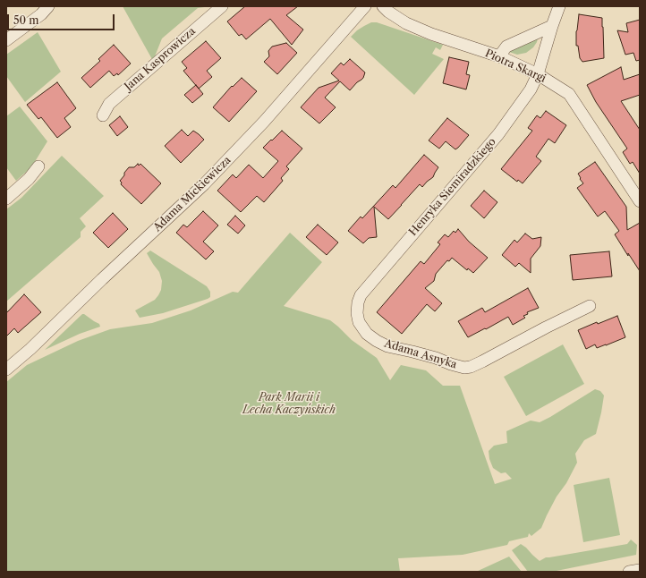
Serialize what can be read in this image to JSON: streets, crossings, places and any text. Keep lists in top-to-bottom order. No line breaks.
{"streets":{"street":["Jana Kasprowicza","Piotra Skargi","Henryka Siemiradzkiego","Adama Mickiewicza","Adama Asnyka"]},"crossings":[["Piotra Skargi","Henryka Siemiradzkiego"],["Henryka Siemiradzkiego","Adama Asnyka"]],"parks":["Park Marii i Lecha Kaczyńskich"],"scale_bar":"50 m"}
